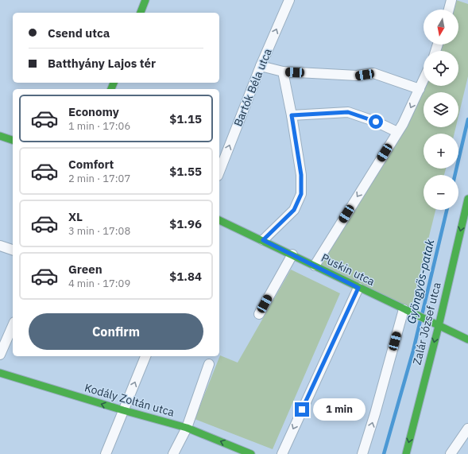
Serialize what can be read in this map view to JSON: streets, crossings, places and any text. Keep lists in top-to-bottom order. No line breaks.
{"streets":{"street":["Bartók Béla utca","Puskin utca","Zalár József utca","Kodály Zoltán utca"]},"crossings":[["Puskin utca","Zalár József utca"]],"one_way":["Kodály Zoltán utca"],"water":["Gyöngyös-patak"],"north":"bottom","page":{"map_buttons":["+","−"],"banner":["Csend utca","Batthyány Lajos tér"],"list":[{"name":"Economy","note":"1 min · 17:06","value":"$1.15"},{"name":"Comfort","note":"2 min · 17:07","value":"$1.55"},{"name":"XL","note":"3 min · 17:08","value":"$1.96"},{"name":"Green","note":"4 min · 17:09","value":"$1.84"}],"buttons":"Confirm","bubble":"1 min"}}
